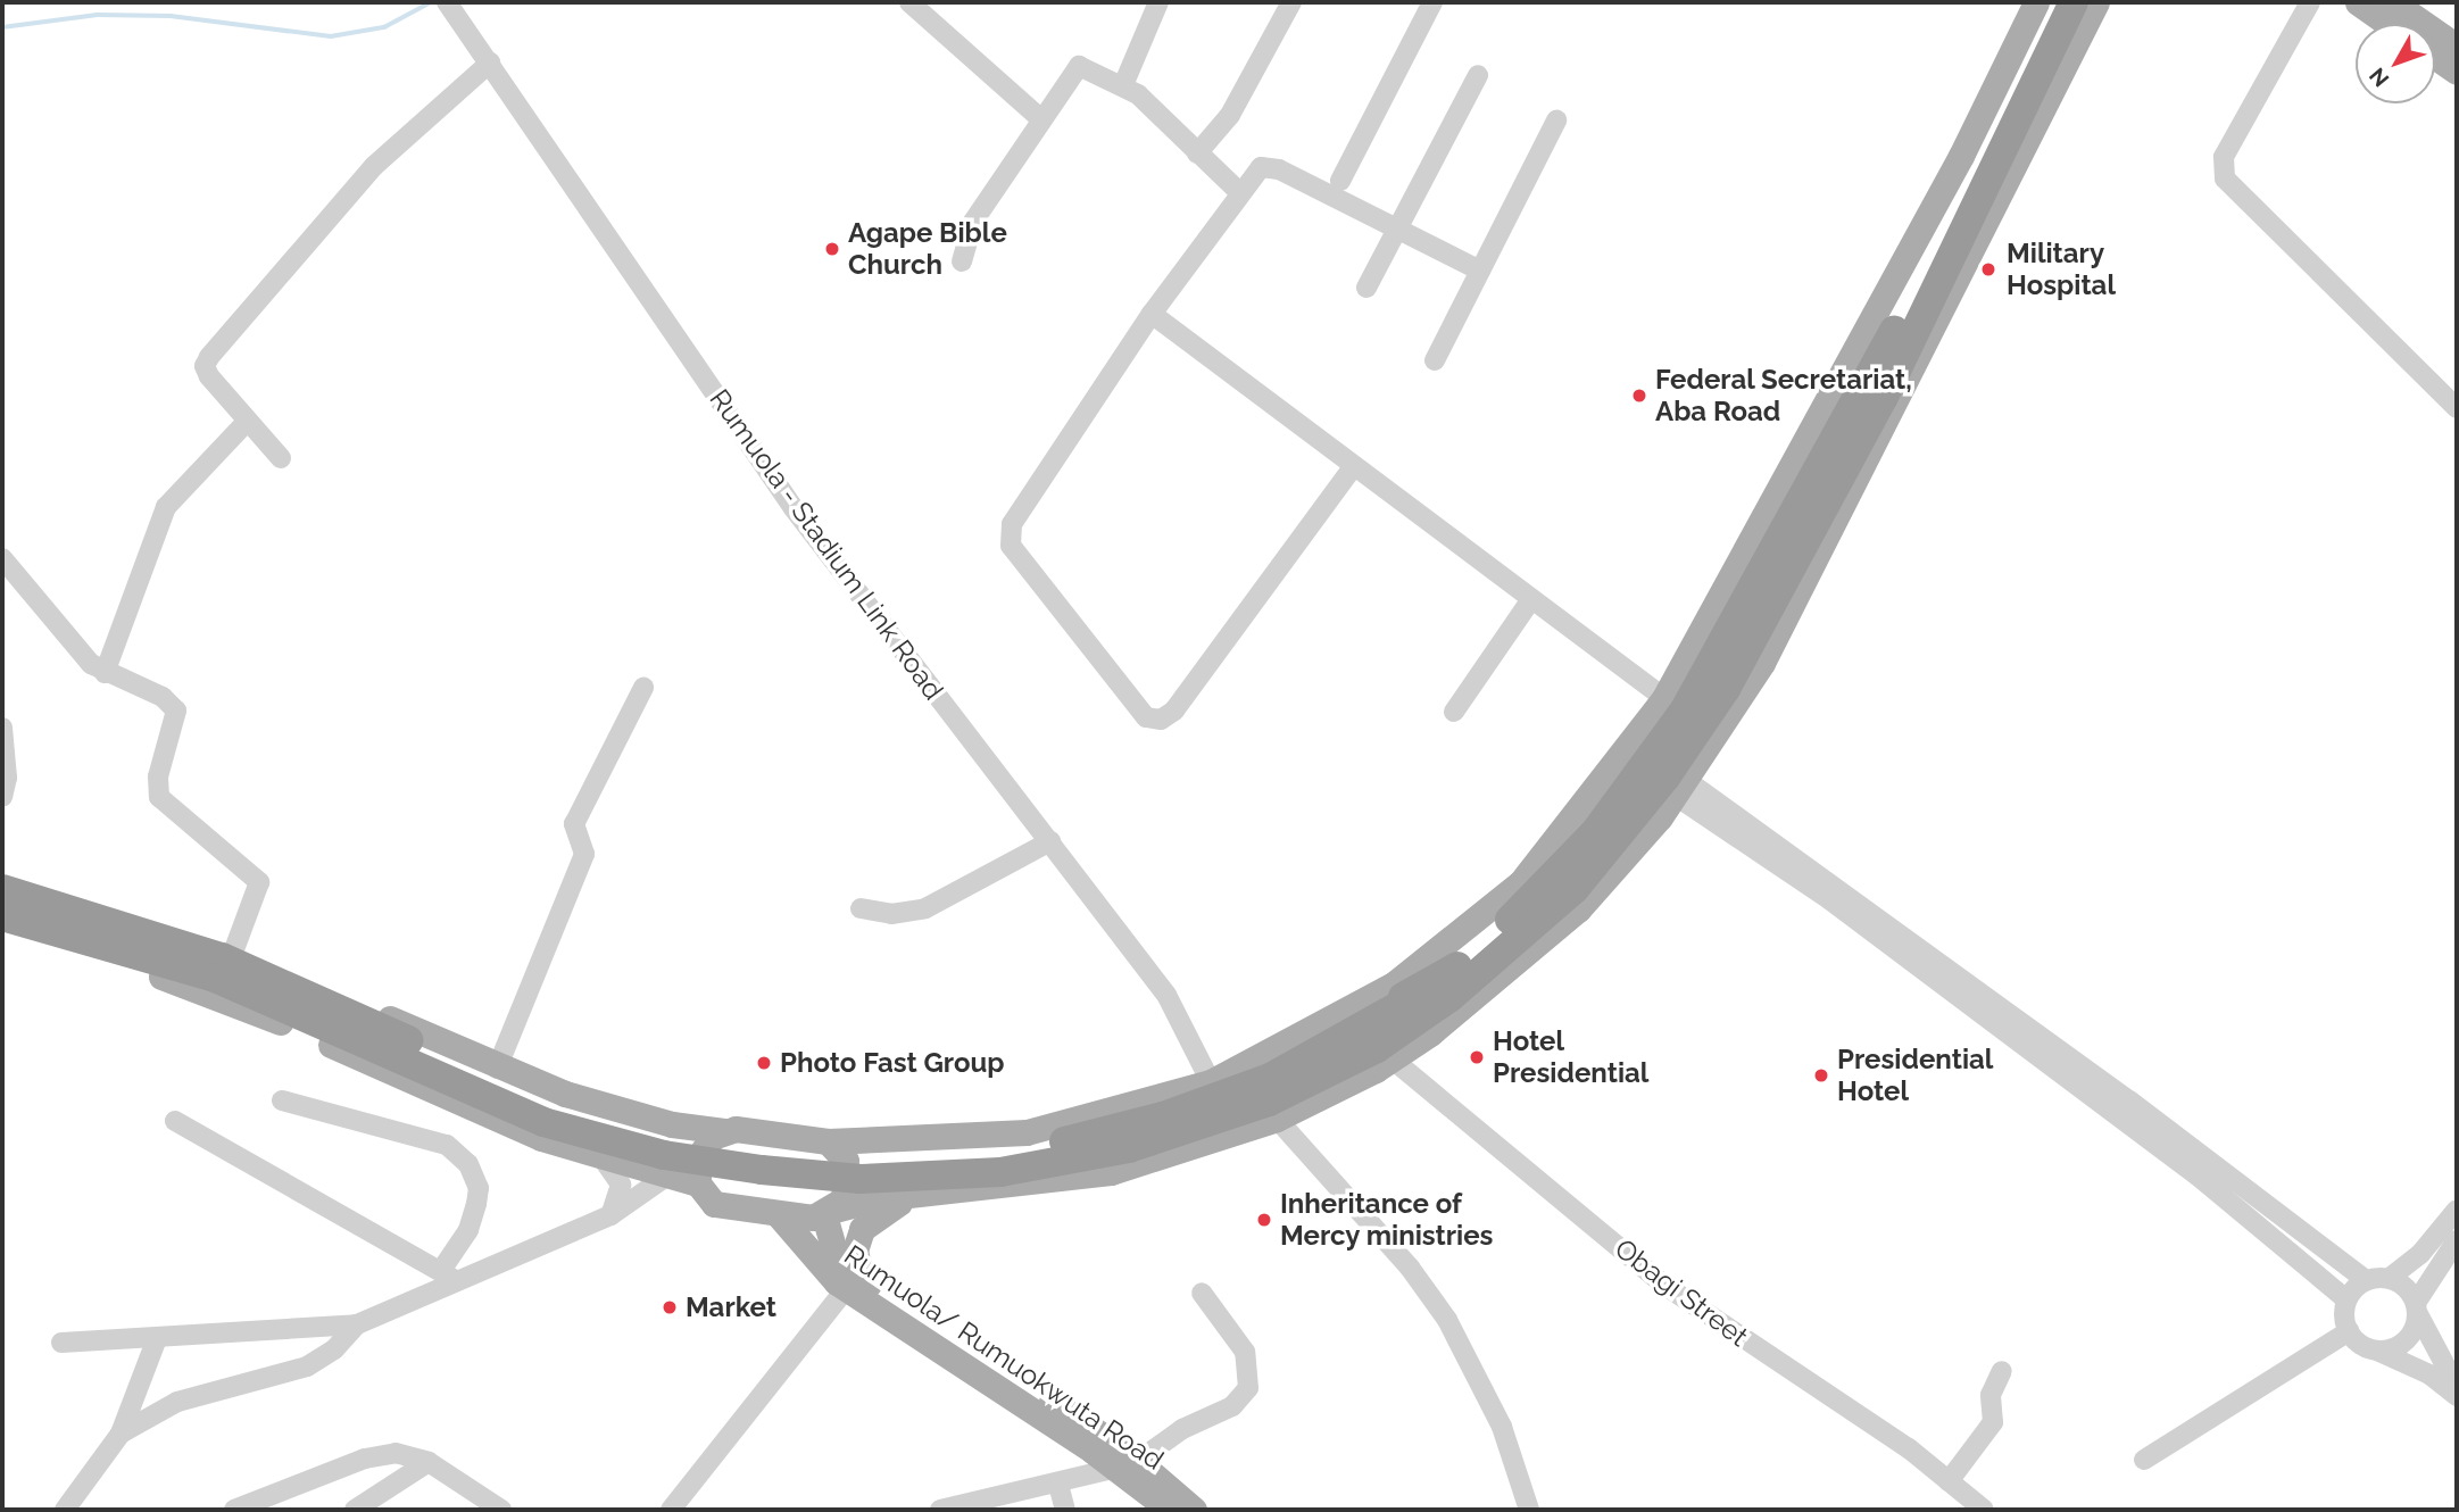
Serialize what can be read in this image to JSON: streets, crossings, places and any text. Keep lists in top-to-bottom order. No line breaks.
{"streets":{"main road":["Rumuola/ Rumuokwuta Road"],"street":["Rumuola - Stadium Link Road","Obagi Street"]},"places":["Agape Bible Church","Military Hospital","Federal Secretariat, Aba Road","Hotel Presidential","Photo Fast Group","Presidential Hotel","Inheritance of Mercy ministries","Market"],"north":"bottom left"}
